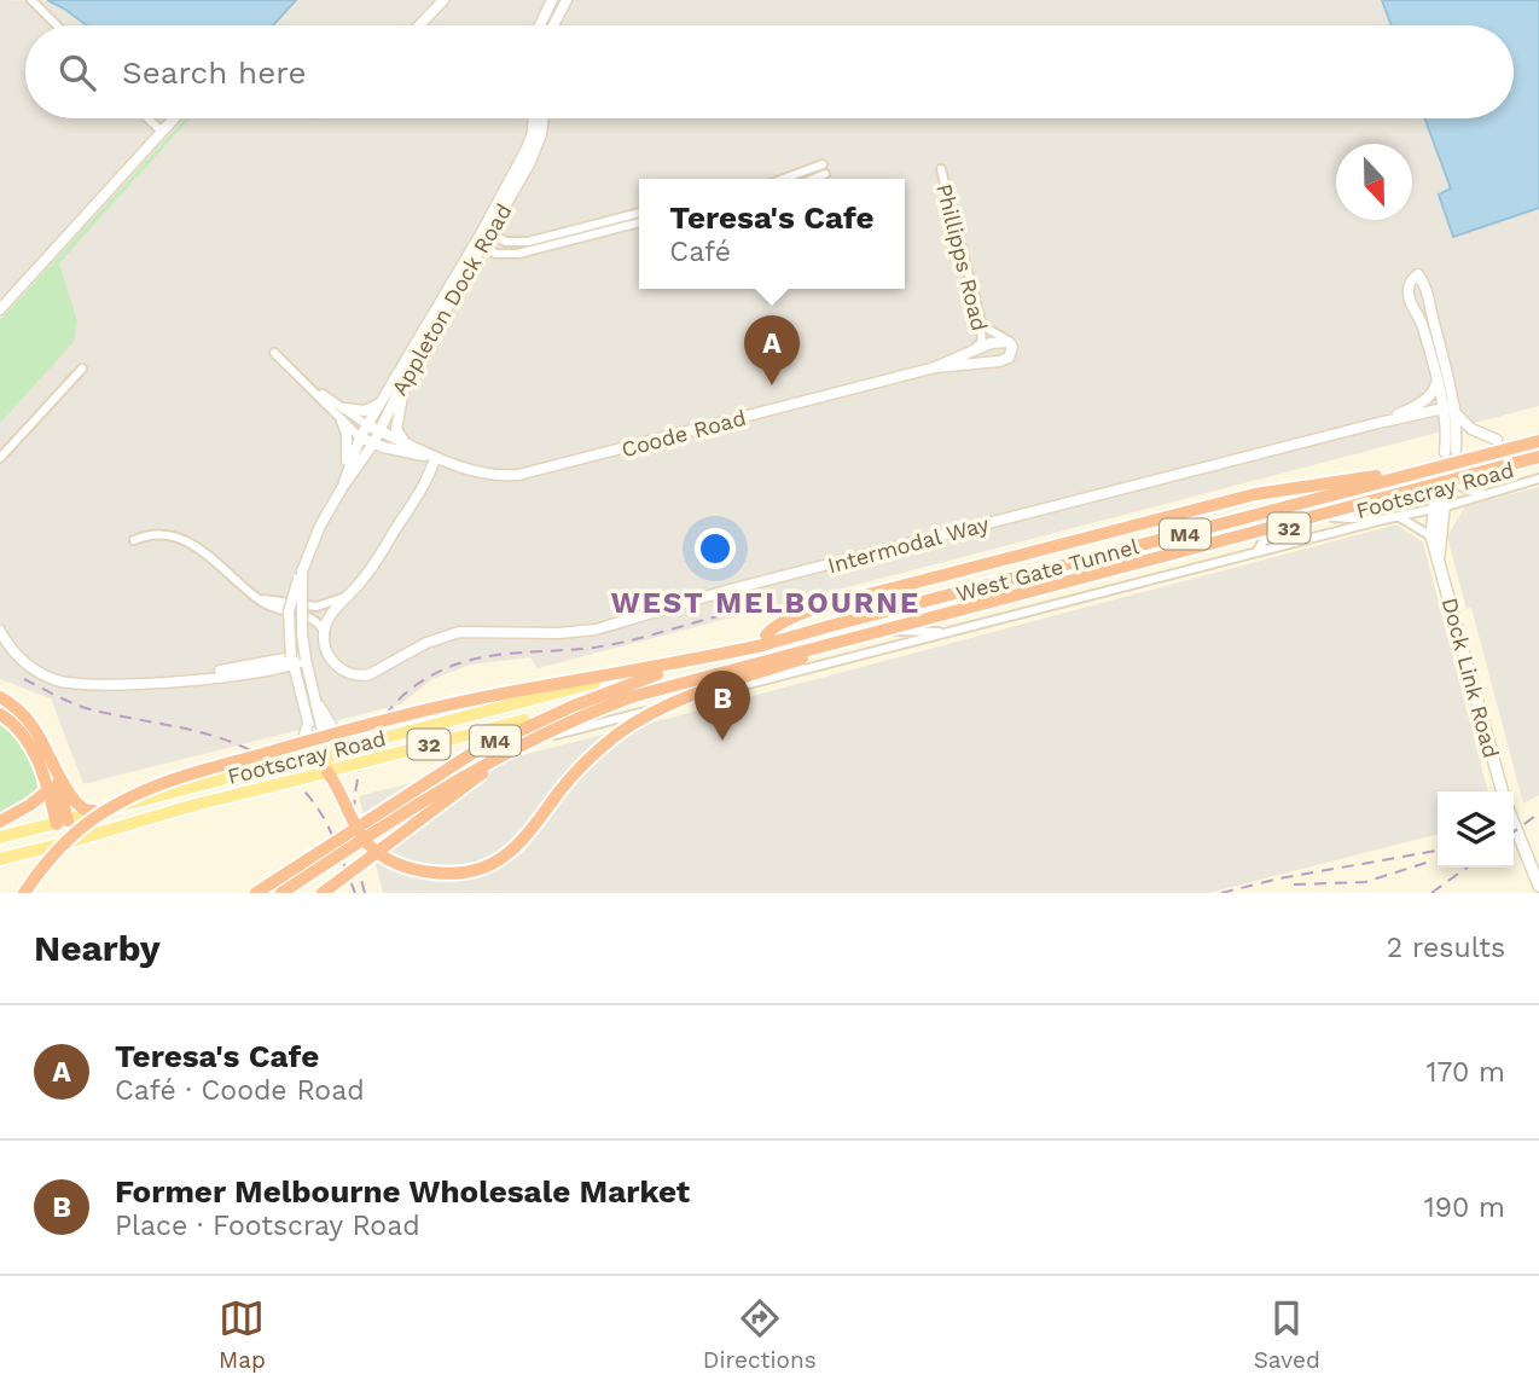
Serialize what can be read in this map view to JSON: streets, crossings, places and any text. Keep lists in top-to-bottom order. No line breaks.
{"streets":{"highway":["M4","West Gate Tunnel"],"main road":["Appleton Dock Road","Footscray Road","32","Dock Link Road"],"street":["Phillipps Road","Coode Road","Intermodal Way"]},"crossings":[["Phillipps Road","Coode Road"],["Appleton Dock Road","Coode Road"],["Appleton Dock Road","Footscray Road"],["Footscray Road","West Gate Tunnel"],["Footscray Road","Dock Link Road"]],"districts":["WEST MELBOURNE"],"north":"bottom","page":{"search":"Search here","popup":["Teresa's Cafe","Café"],"pins":["A","B"],"heading":["Nearby","2 results"],"list":[{"mark":"A","name":"Teresa's Cafe","note":"Café · Coode Road","value":"170 m"},{"mark":"B","name":"Former Melbourne Wholesale Market","note":"Place · Footscray Road","value":"190 m"}],"nav":["Map","Directions","Saved"]}}
